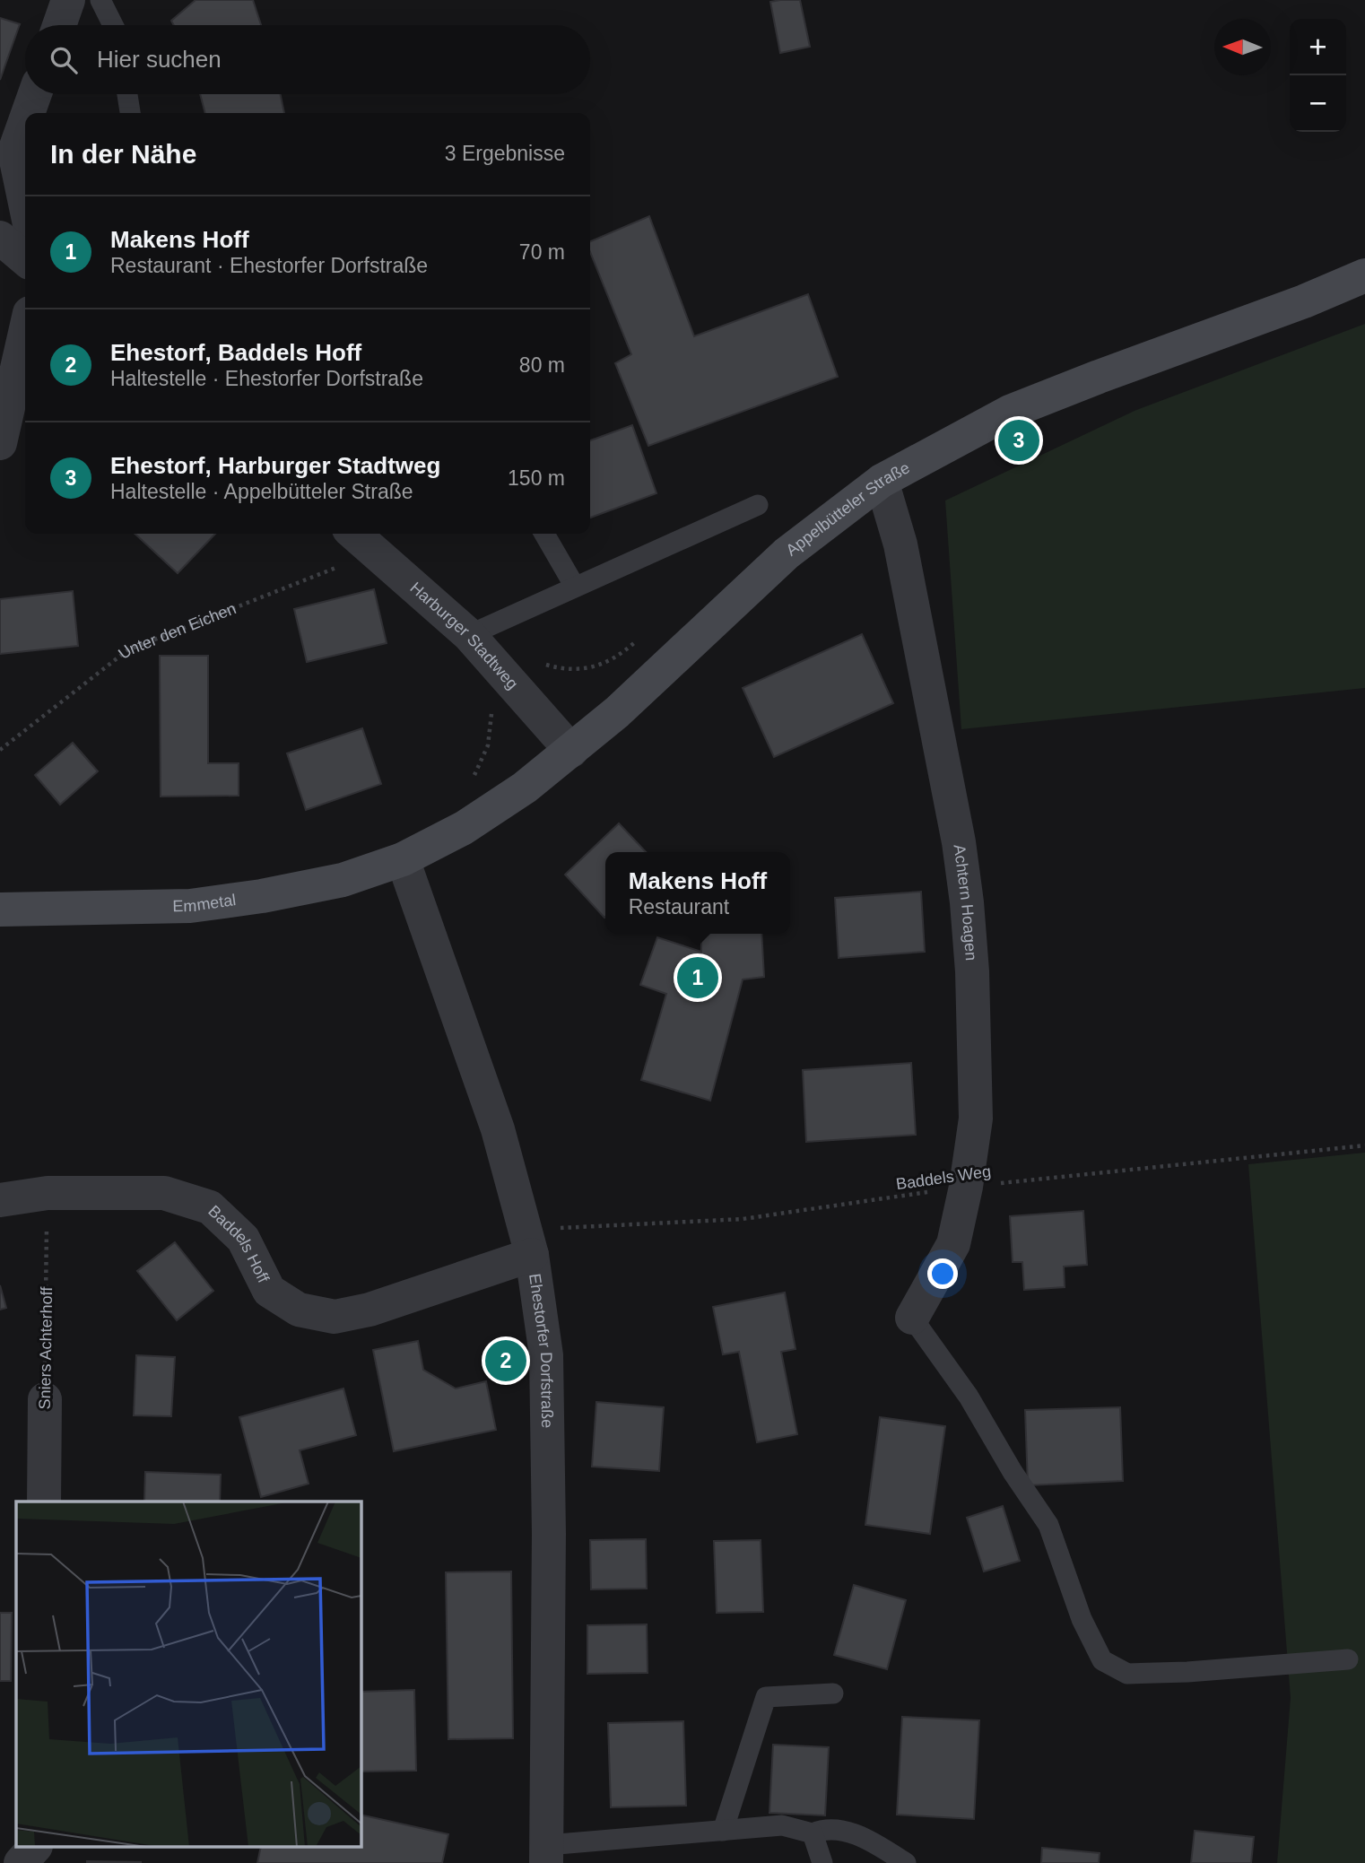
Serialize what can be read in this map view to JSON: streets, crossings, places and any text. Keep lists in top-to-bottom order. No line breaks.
{"streets":{"main road":["Appelbütteler Straße","Emmetal"],"street":["Harburger Stadtweg","Achtern Hoagen","Baddels Hoff","Sniers Achterhoff","Ehestorfer Dorfstraße"],"path":["Unter den Eichen","Baddels Weg"]},"crossings":[["Appelbütteler Straße","Harburger Stadtweg"],["Appelbütteler Straße","Achtern Hoagen"],["Appelbütteler Straße","Emmetal"],["Appelbütteler Straße","Ehestorfer Dorfstraße"],["Unter den Eichen","Harburger Stadtweg"],["Achtern Hoagen","Baddels Weg"],["Emmetal","Ehestorfer Dorfstraße"],["Baddels Weg","Baddels Hoff"],["Baddels Weg","Ehestorfer Dorfstraße"],["Baddels Hoff","Sniers Achterhoff"],["Baddels Hoff","Ehestorfer Dorfstraße"]],"north":"left","page":{"map_buttons":["+","−"],"search":"Hier suchen","heading":["In der Nähe","3 Ergebnisse"],"list":[{"mark":"1","name":"Makens Hoff","note":"Restaurant · Ehestorfer Dorfstraße","value":"70 m"},{"mark":"2","name":"Ehestorf, Baddels Hoff","note":"Haltestelle · Ehestorfer Dorfstraße","value":"80 m"},{"mark":"3","name":"Ehestorf, Harburger Stadtweg","note":"Haltestelle · Appelbütteler Straße","value":"150 m"}],"pins":["3","1","2"],"popup":["Makens Hoff","Restaurant"]}}
